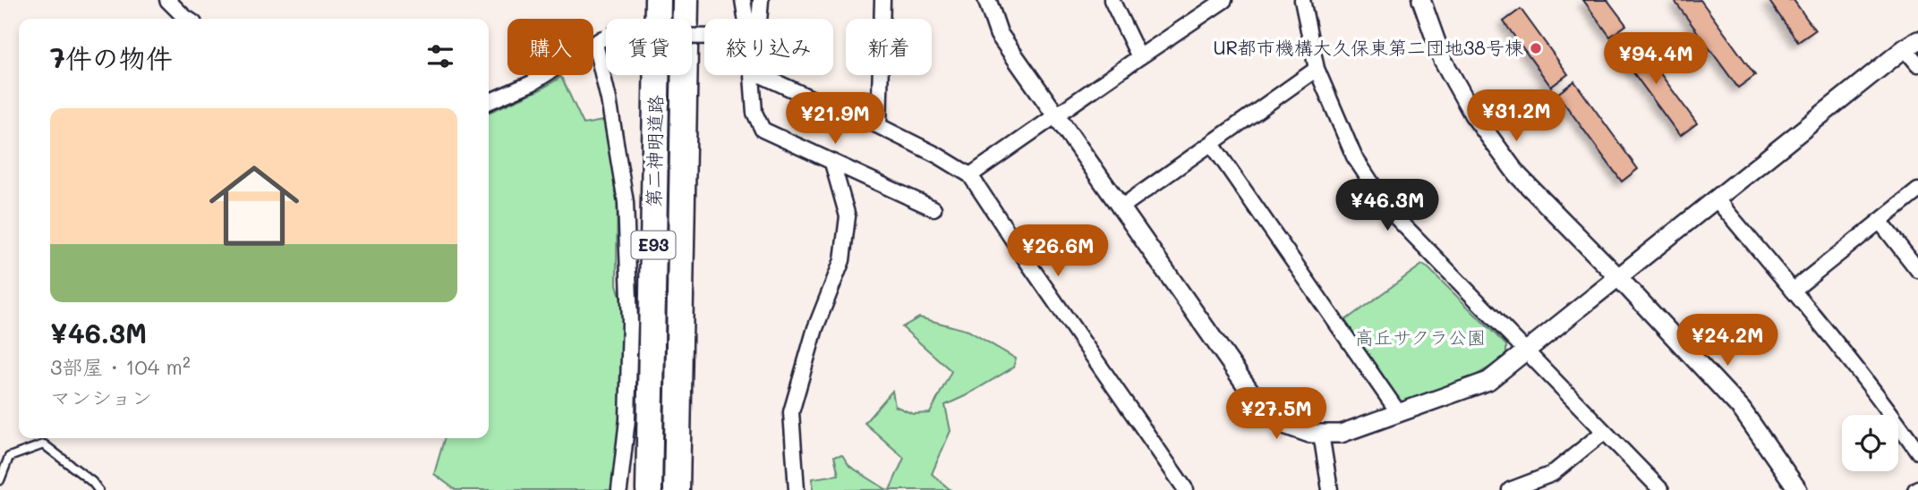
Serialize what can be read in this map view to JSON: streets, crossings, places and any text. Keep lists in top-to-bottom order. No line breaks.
{"streets":{"highway":["第二神明道路","E93"]},"parks":["高丘サクラ公園"],"places":["UR都市機構大久保東第二団地38号棟"],"page":{"chip":["購入","賃貸","絞り込み","新着"],"heading":"7件の物件","price":["¥94.4M","¥31.2M","¥21.9M","¥46.3M","¥26.6M","¥24.2M","¥27.5M"],"list":[{"name":"¥46.3M","note":"3部屋 · 104 m² · マンション"}]}}
